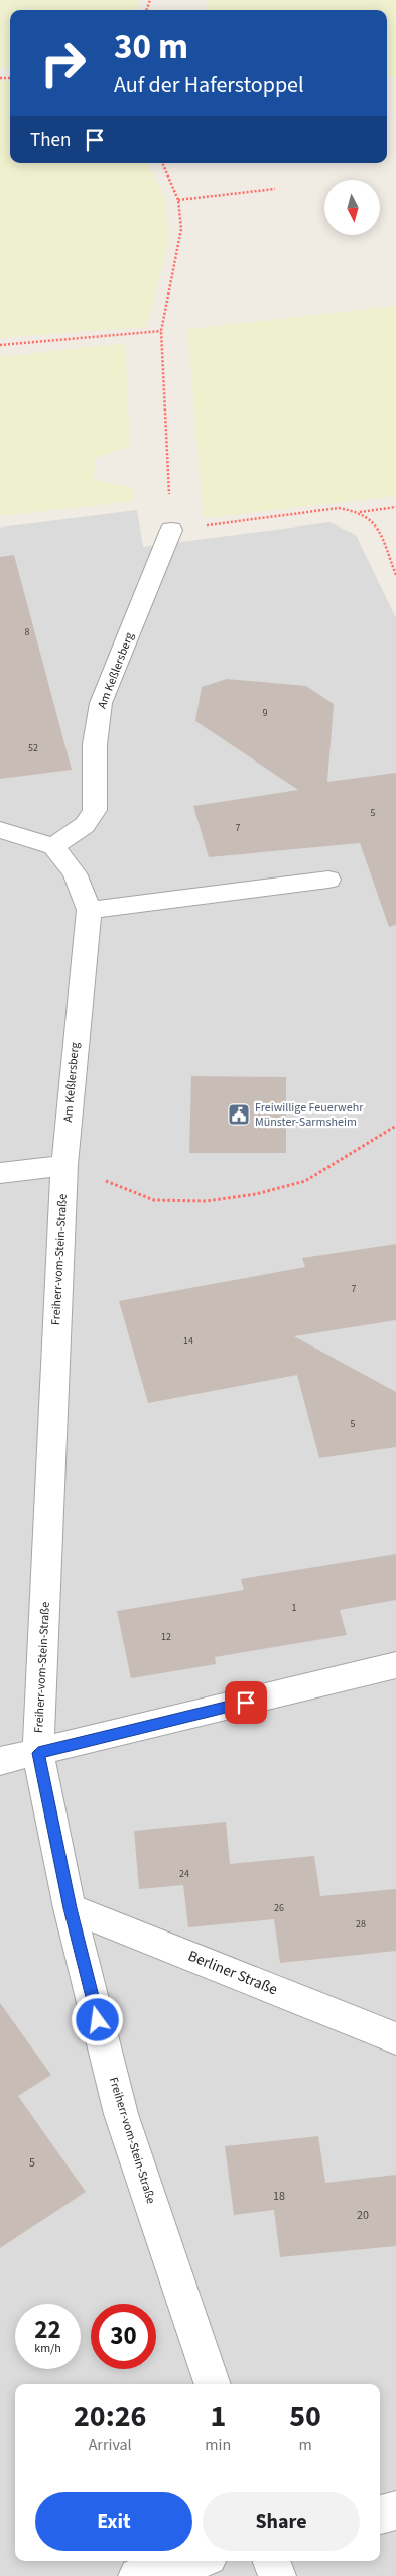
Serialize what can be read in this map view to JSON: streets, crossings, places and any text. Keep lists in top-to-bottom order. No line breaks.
{"streets":{"street":["Am Keßlersberg","Freiherr-vom-Stein-Straße","Berliner Straße"]},"crossings":[["Am Keßlersberg","Freiherr-vom-Stein-Straße"],["Freiherr-vom-Stein-Straße","Berliner Straße"]],"places":{"public building":["Freiwillige Feuerwehr Münster-Sarmsheim"]},"house_numbers":["8","9","52","5","7","7","14","5","1","12","24","26","28","5","18","20"],"north":"bottom","page":{"turn":["30 m","Auf der Haferstoppel"],"then":"Then","speed":"22 km/h","limit":"30","eta":["20:26","Arrival","1","min","50","m"],"buttons":["Exit","Share"]}}
